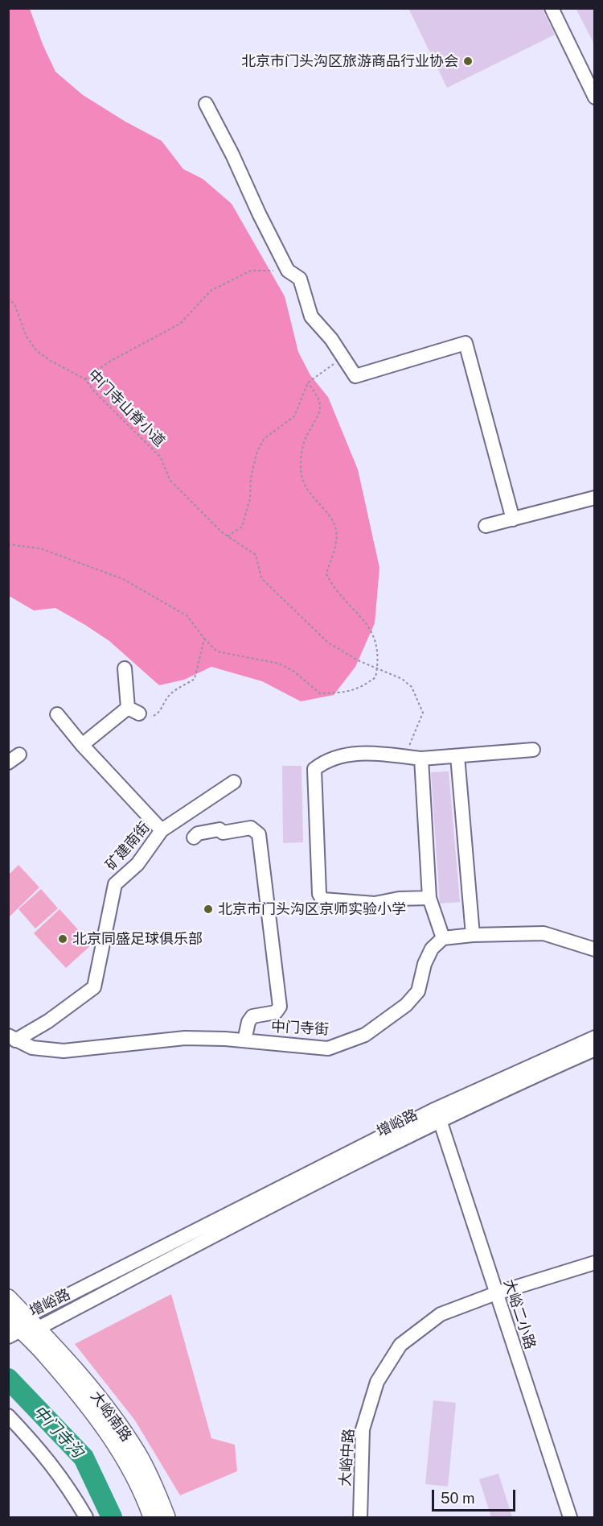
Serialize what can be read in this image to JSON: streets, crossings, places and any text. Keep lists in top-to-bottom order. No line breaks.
{"streets":{"main road":["大峪南路"],"street":["矿建南街","中门寺街","增峪路","大峪二小路","大峪中路"],"path":["中门寺山脊小道"]},"crossings":[["矿建南街","中门寺街"],["增峪路","大峪二小路"],["增峪路","大峪南路"],["大峪二小路","大峪中路"]],"water":["中门寺沟"],"places":["北京市门头沟区旅游商品行业协会","北京市门头沟区京师实验小学","北京同盛足球俱乐部"],"scale_bar":"50 m"}
